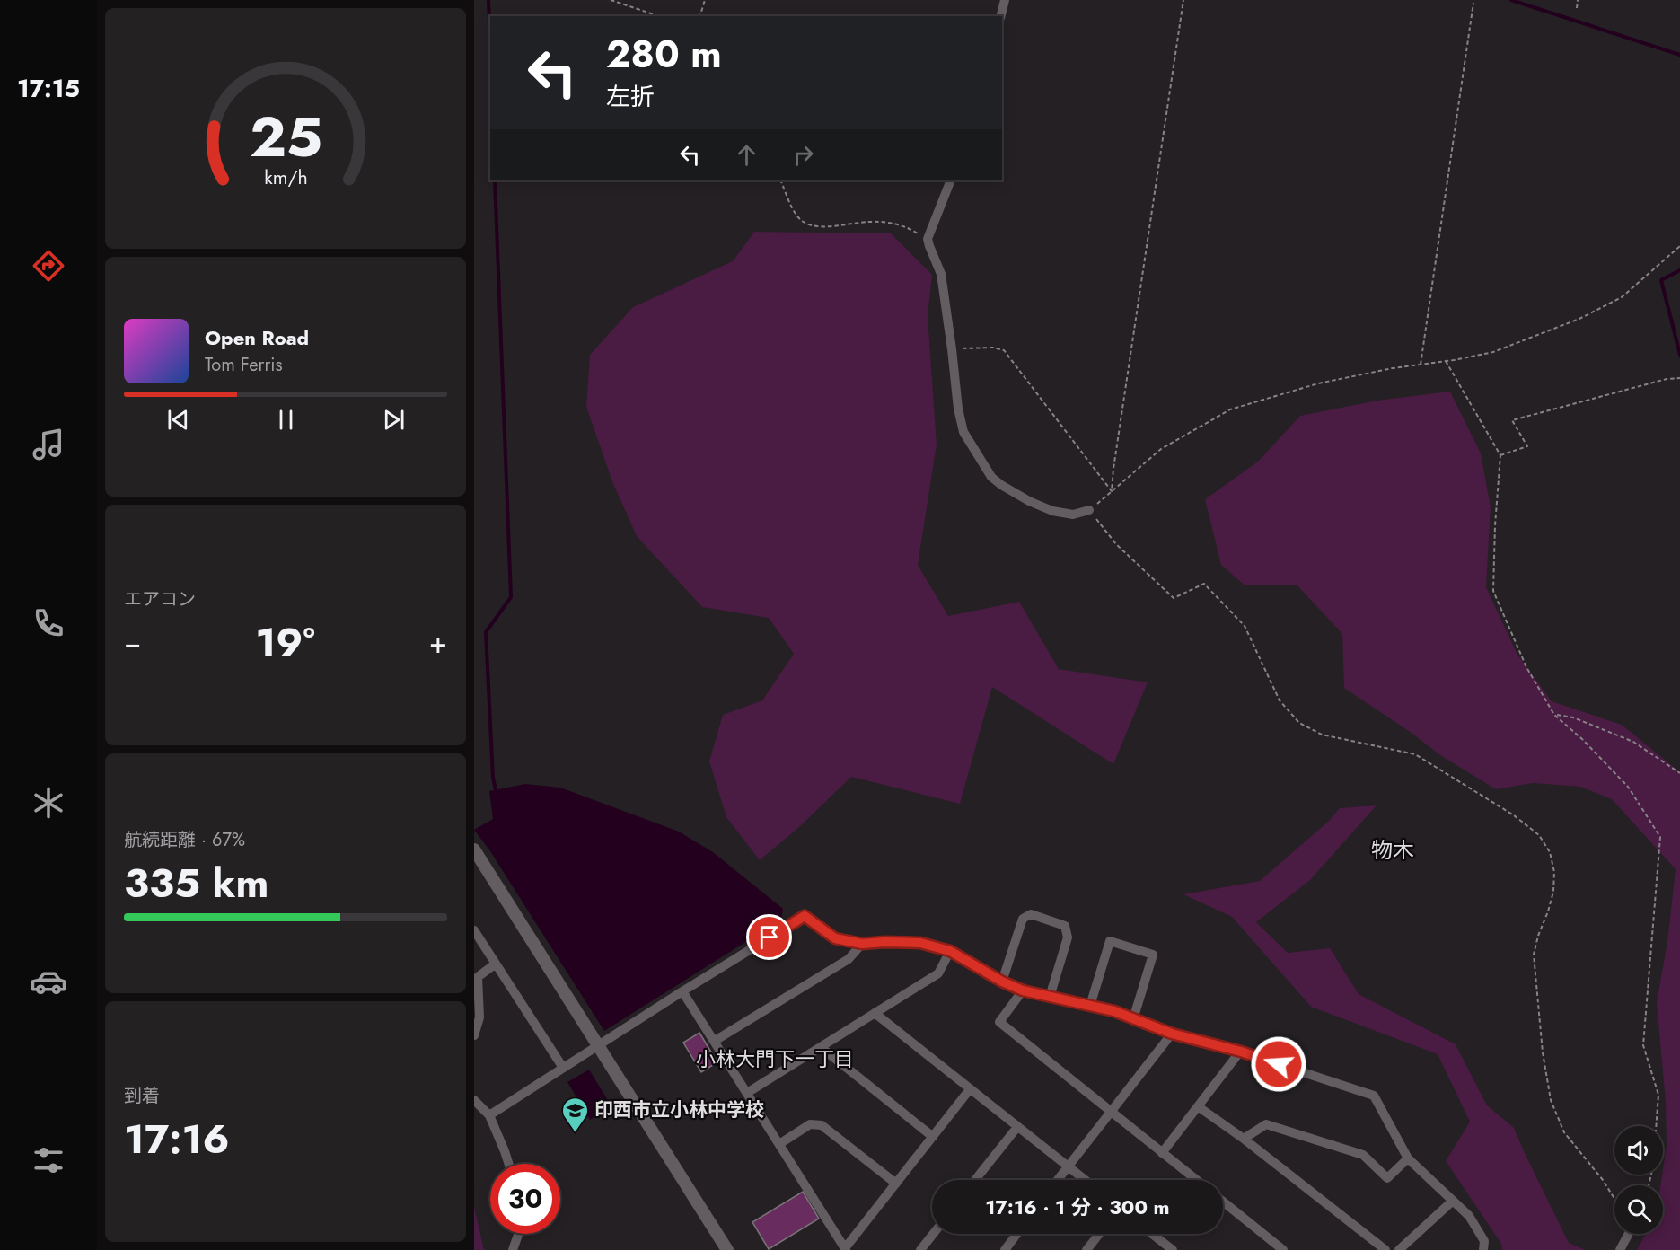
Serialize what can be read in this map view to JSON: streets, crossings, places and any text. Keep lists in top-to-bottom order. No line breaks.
{"districts":["物木","小林大門下一丁目"],"places":{"school or university":["印西市立小林中学校"]},"page":{"tabs":"17:15","turn":["280 m","左折"],"song":["Open Road","Tom Ferris"],"tile":["エアコン",["航続距離 · 67%","335 km"],["到着","17:16"]],"heat":["−","19°","+"],"limit":"30","trip":"17:16 · 1 分 · 300 m","gauge":["25","km/h"]}}
